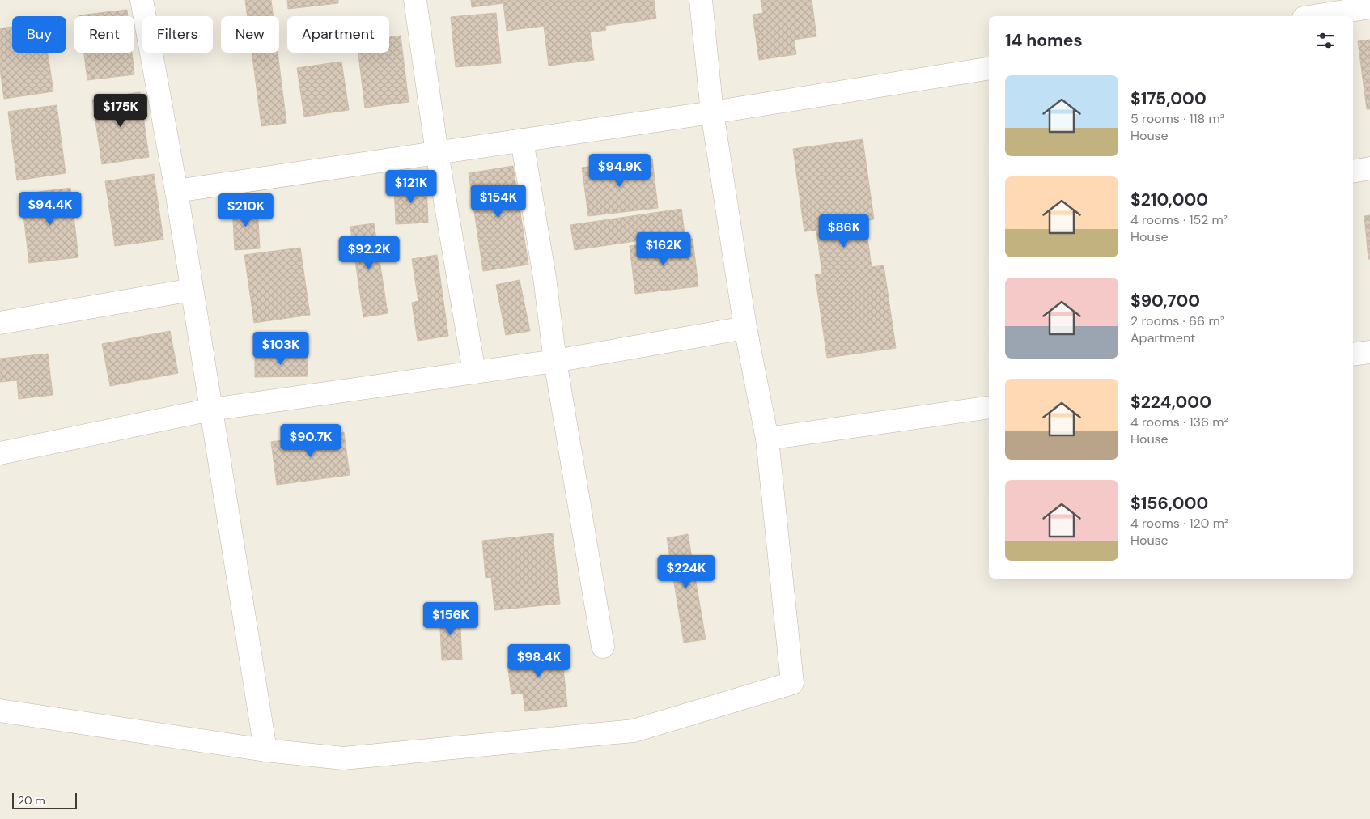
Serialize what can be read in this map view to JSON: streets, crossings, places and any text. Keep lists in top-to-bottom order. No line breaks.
{"scale_bar":"20 m","page":{"chip":["Buy","Rent","Filters","New","Apartment"],"heading":"14 homes","list":[{"name":"$175,000","note":"5 rooms · 118 m² · House"},{"name":"$210,000","note":"4 rooms · 152 m² · House"},{"name":"$90,700","note":"2 rooms · 66 m² · Apartment"},{"name":"$224,000","note":"4 rooms · 136 m² · House"},{"name":"$156,000","note":"4 rooms · 120 m² · House"}],"price":["$175K","$94.9K","$121K","$154K","$94.4K","$210K","$86K","$162K","$92.2K","$103K","$90.7K","$224K","$156K","$98.4K"],"scale":"20 m"}}
